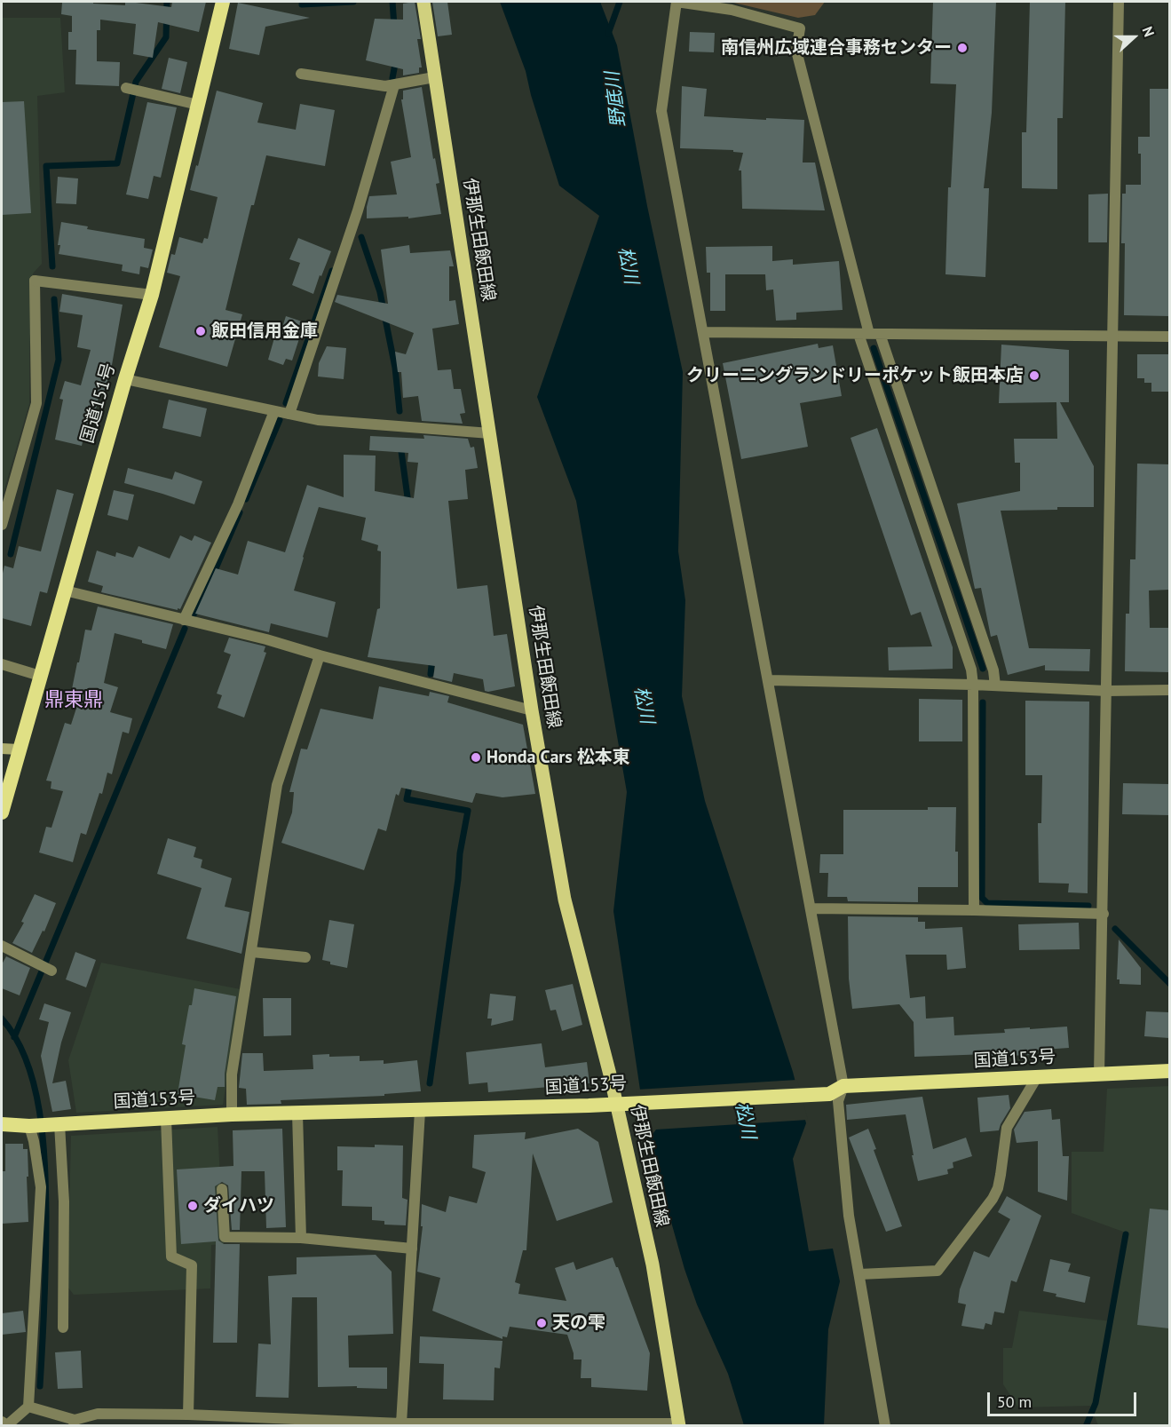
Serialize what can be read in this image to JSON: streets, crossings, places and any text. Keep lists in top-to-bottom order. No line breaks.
{"streets":{"highway":["国道151号","国道153号"],"main road":["伊那生田飯田線"]},"crossings":[["伊那生田飯田線","国道153号"]],"districts":["鼎東鼎"],"water":["野底川","松川"],"places":["南信州広域連合事務センター","飯田信用金庫","クリーニングランドリーポケット飯田本店","Honda Cars 松本東","ダイハツ","天の雫"],"scale_bar":"50 m","north":"right"}
